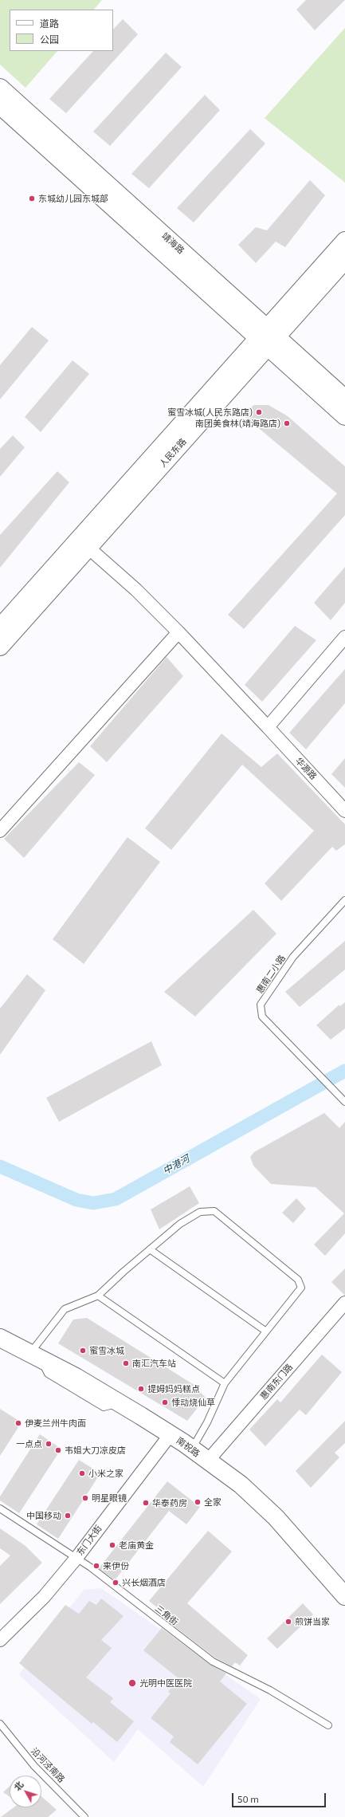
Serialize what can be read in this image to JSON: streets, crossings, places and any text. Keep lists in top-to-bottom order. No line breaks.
{"streets":{"street":["靖海路","人民东路","华源路","惠南东门路","南祝路","东门大街"],"lane":["惠南二小路","三角街","沿河泾南路"]},"crossings":[["靖海路","人民东路"],["人民东路","华源路"],["惠南东门路","南祝路"],["南祝路","东门大街"],["东门大街","三角街"]],"water":["中港河"],"places":["东城幼儿园东城部","蜜雪冰城(人民东路店)","南团美食林(靖海路店)","蜜雪冰城","南汇汽车站","提姆妈妈糕点","悸动烧仙草","伊麦兰州牛肉面","一点点","韦姐大刀凉皮店","小米之家","明星眼镜","全家","华泰药房","中国移动","老庙黄金","来伊份","兴长烟酒店","煎饼当家","光明中医医院"],"legend":["道路","公园"],"scale_bar":"50 m","north":"top left"}
